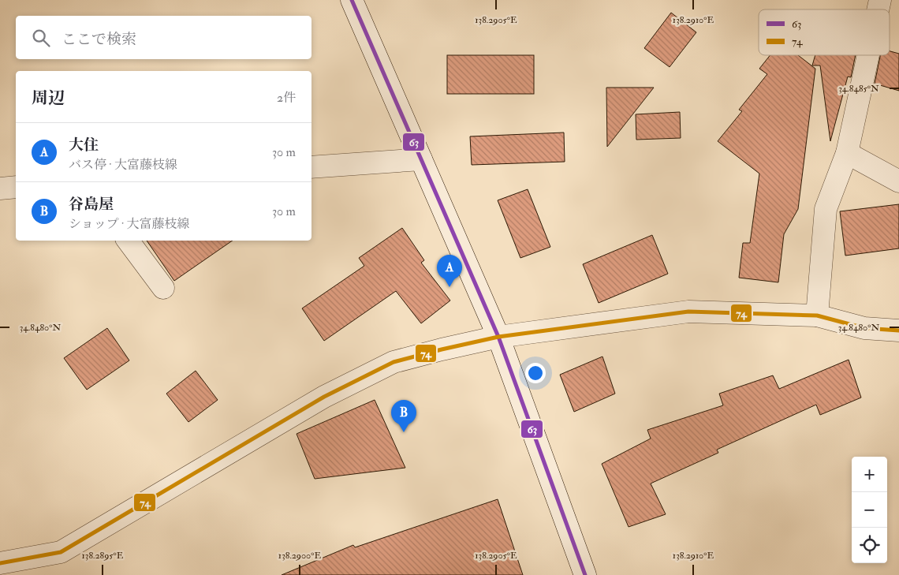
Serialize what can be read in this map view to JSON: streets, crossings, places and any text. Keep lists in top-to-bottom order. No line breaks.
{"lines":["transit line 63","transit line 74"],"legend":["63","74"],"page":{"search":"ここで検索","heading":["周辺","2件"],"list":[{"mark":"A","name":"大住","note":"バス停 · 大富藤枝線","value":"30 m"},{"mark":"B","name":"谷島屋","note":"ショップ · 大富藤枝線","value":"30 m"}],"pins":["A","B"],"map_buttons":["+","−"]},"coordinates":["138.2905°E","138.2910°E","34.8485°N","34.8480°N","138.2895°E","138.2900°E"]}
